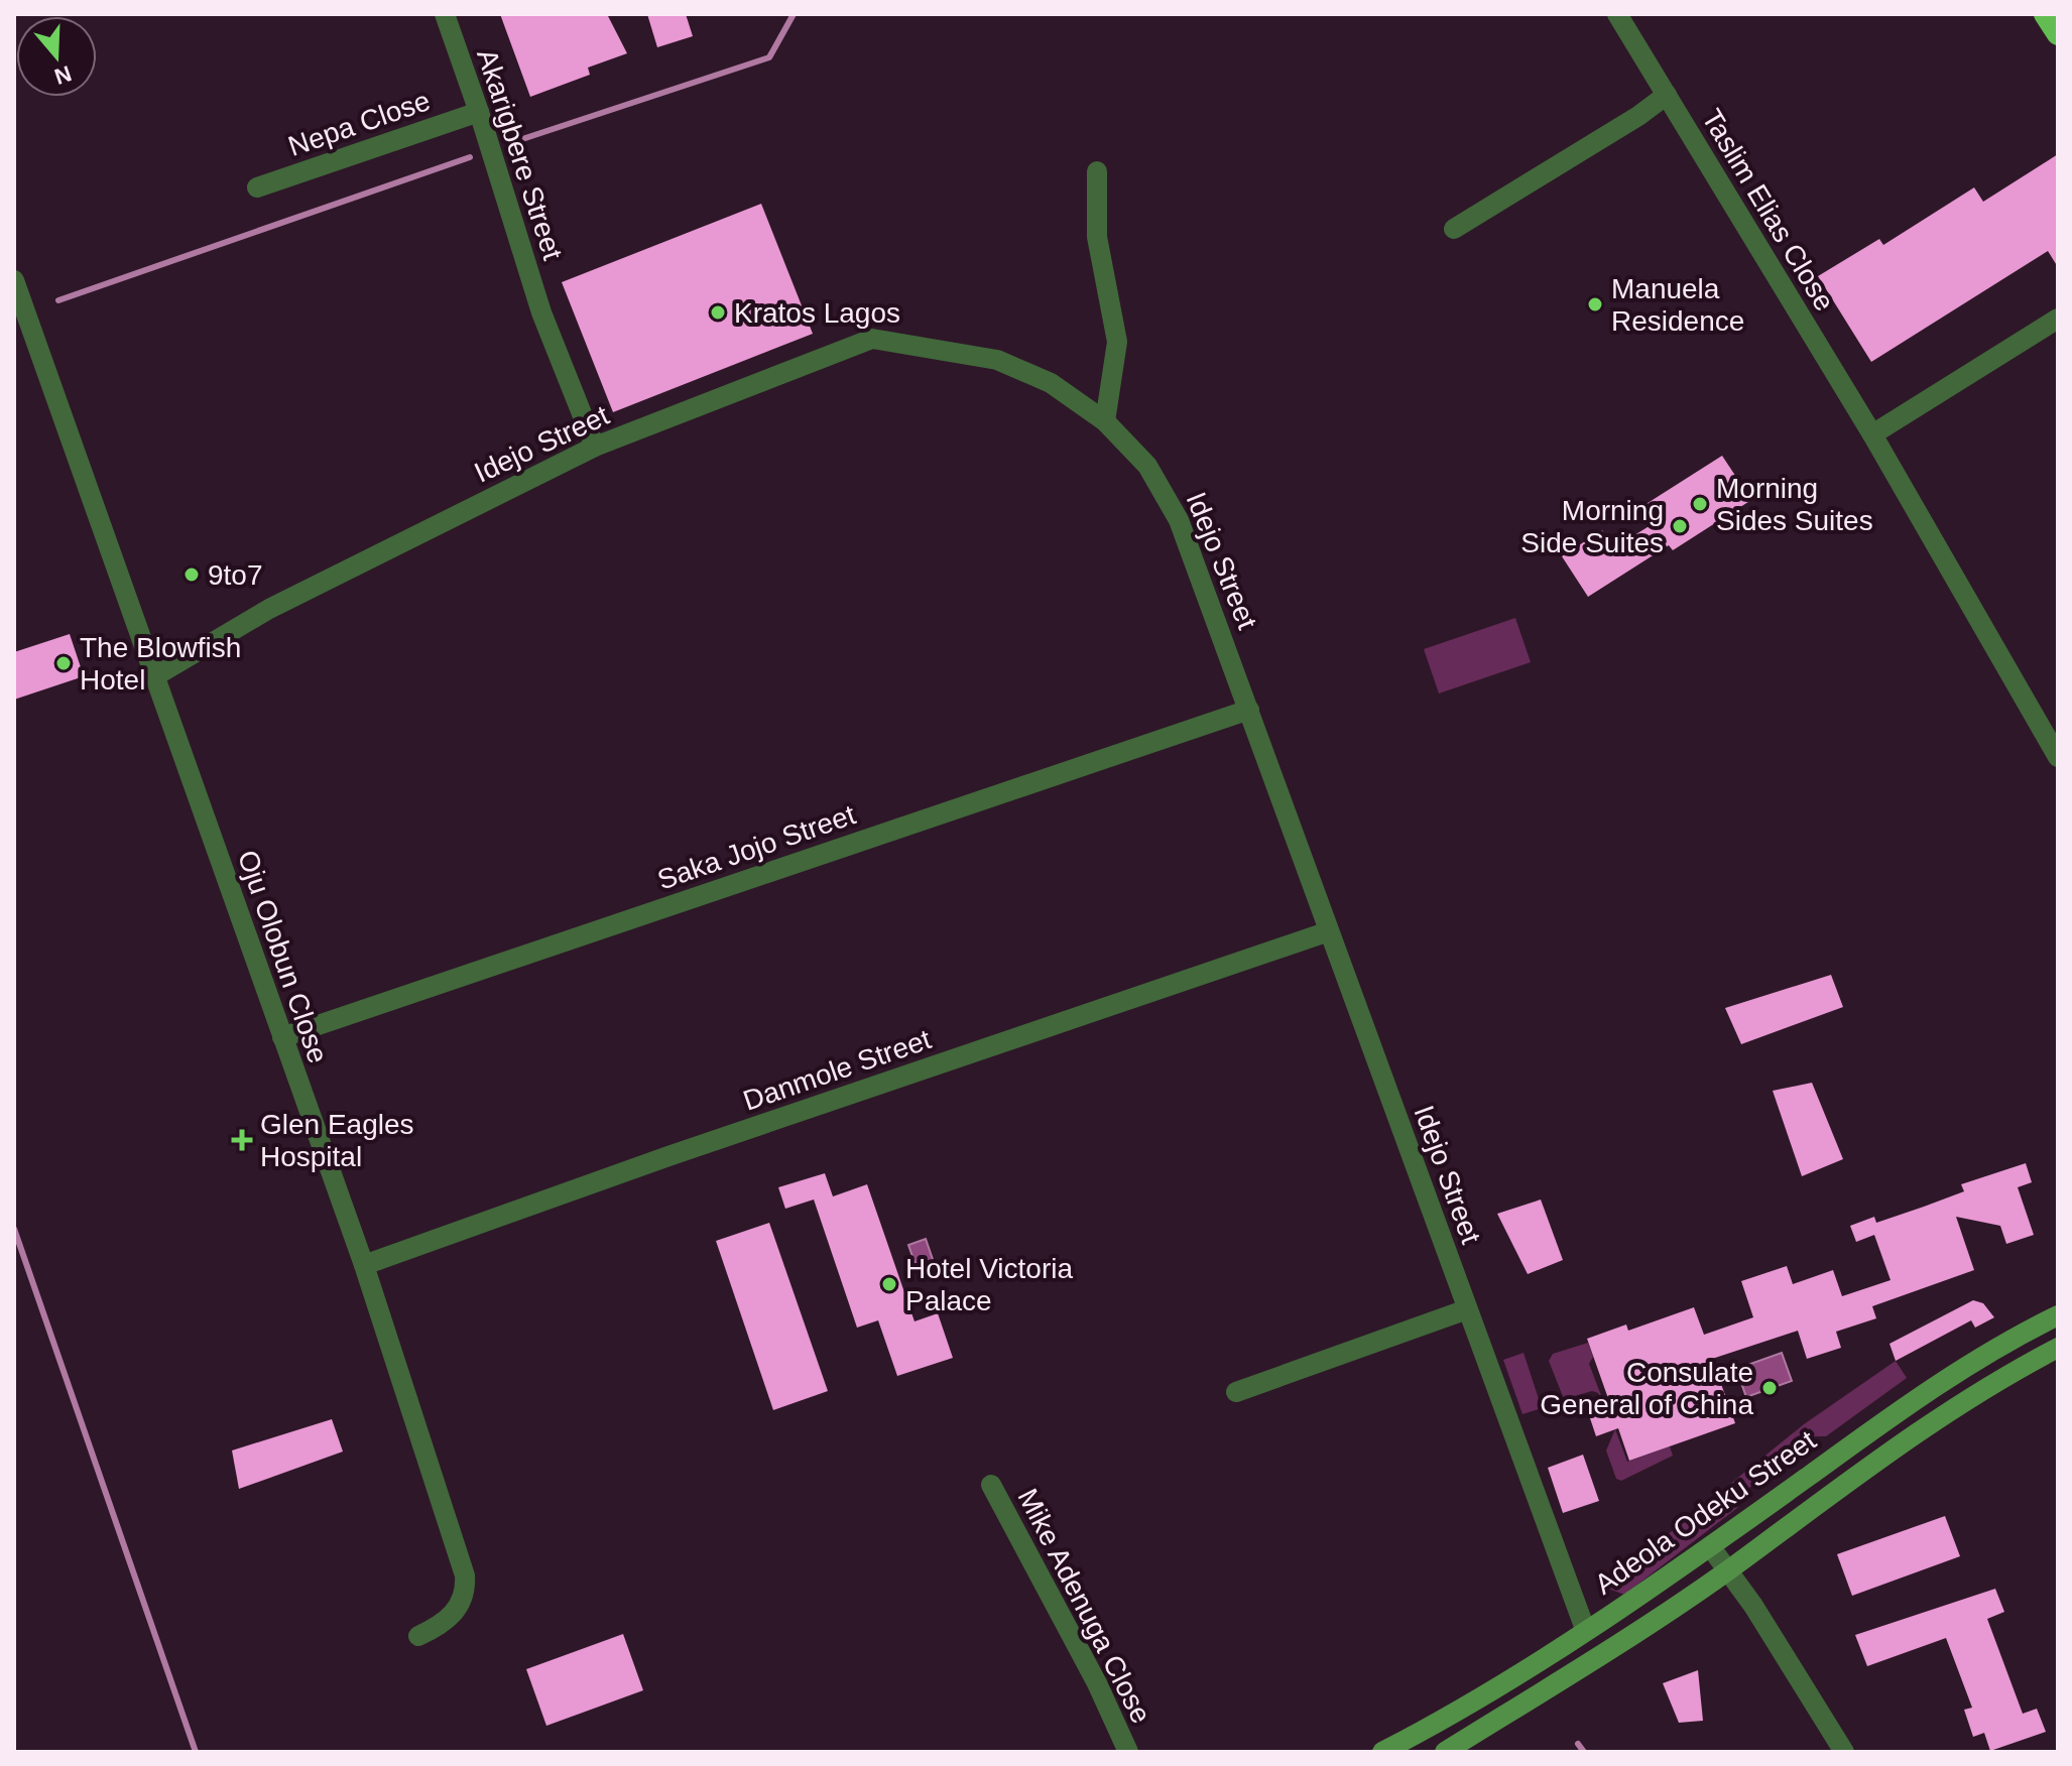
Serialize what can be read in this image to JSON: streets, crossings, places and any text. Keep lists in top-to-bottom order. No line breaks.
{"streets":{"main road":["Adeola Odeku Street"],"street":["Nepa Close","Akarigbere Street","Taslim Elias Close","Idejo Street","Saka Jojo Street","Oju Olobun Close","Danmole Street","Mike Adenuga Close"]},"crossings":[["Nepa Close","Akarigbere Street"],["Akarigbere Street","Idejo Street"],["Idejo Street","Saka Jojo Street"],["Idejo Street","Oju Olobun Close"],["Idejo Street","Danmole Street"],["Idejo Street","Adeola Odeku Street"],["Saka Jojo Street","Oju Olobun Close"],["Oju Olobun Close","Danmole Street"]],"places":{"other":["Manuela Residence","Kratos Lagos","Morning Sides Suites","Morning Side Suites","9to7","The Blowfish Hotel","Hotel Victoria Palace","Consulate General of China"],"health":["Glen Eagles Hospital"]},"north":"bottom"}
